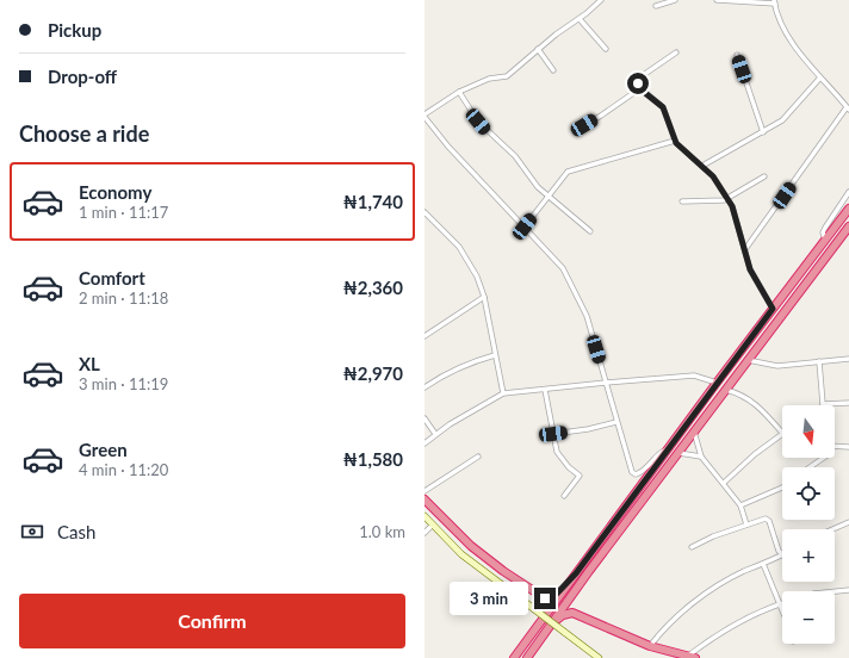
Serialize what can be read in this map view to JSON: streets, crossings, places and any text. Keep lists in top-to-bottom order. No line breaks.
{"north":"bottom","page":{"banner":["Pickup","Drop-off"],"heading":"Choose a ride","list":[{"name":"Economy","note":"1 min · 11:17","value":"₦1,740"},{"name":"Comfort","note":"2 min · 11:18","value":"₦2,360"},{"name":"XL","note":"3 min · 11:19","value":"₦2,970"},{"name":"Green","note":"4 min · 11:20","value":"₦1,580"}],"map_buttons":["+","−"],"pay":["Cash","1.0 km"],"bubble":"3 min","buttons":"Confirm"}}
